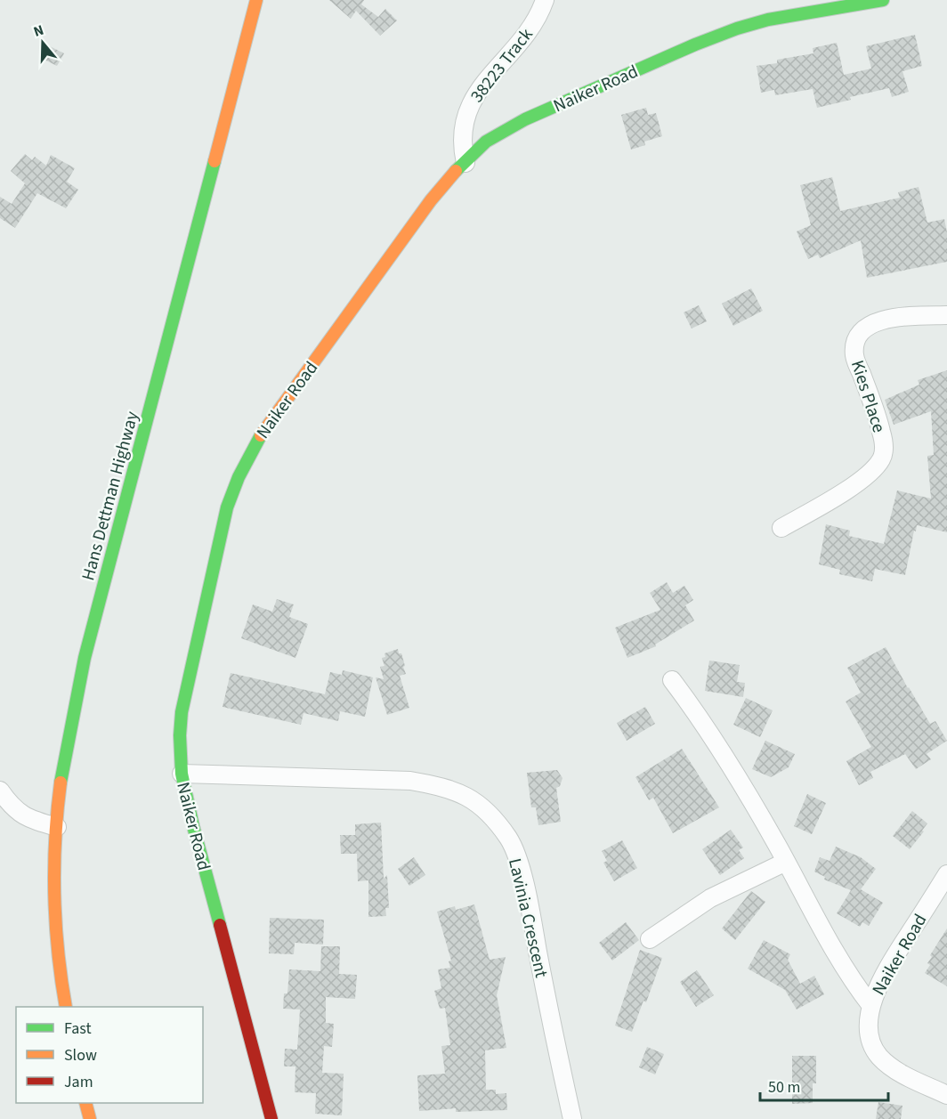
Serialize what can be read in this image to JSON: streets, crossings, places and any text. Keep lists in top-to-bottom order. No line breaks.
{"streets":{"street":["38223 Track","Naiker Road","Kies Place","Hans Dettman Highway","Lavinia Crescent"]},"crossings":[["38223 Track","Naiker Road"],["Naiker Road","Lavinia Crescent"]],"legend":["Fast","Slow","Jam"],"scale_bar":"50 m","north":"top"}
